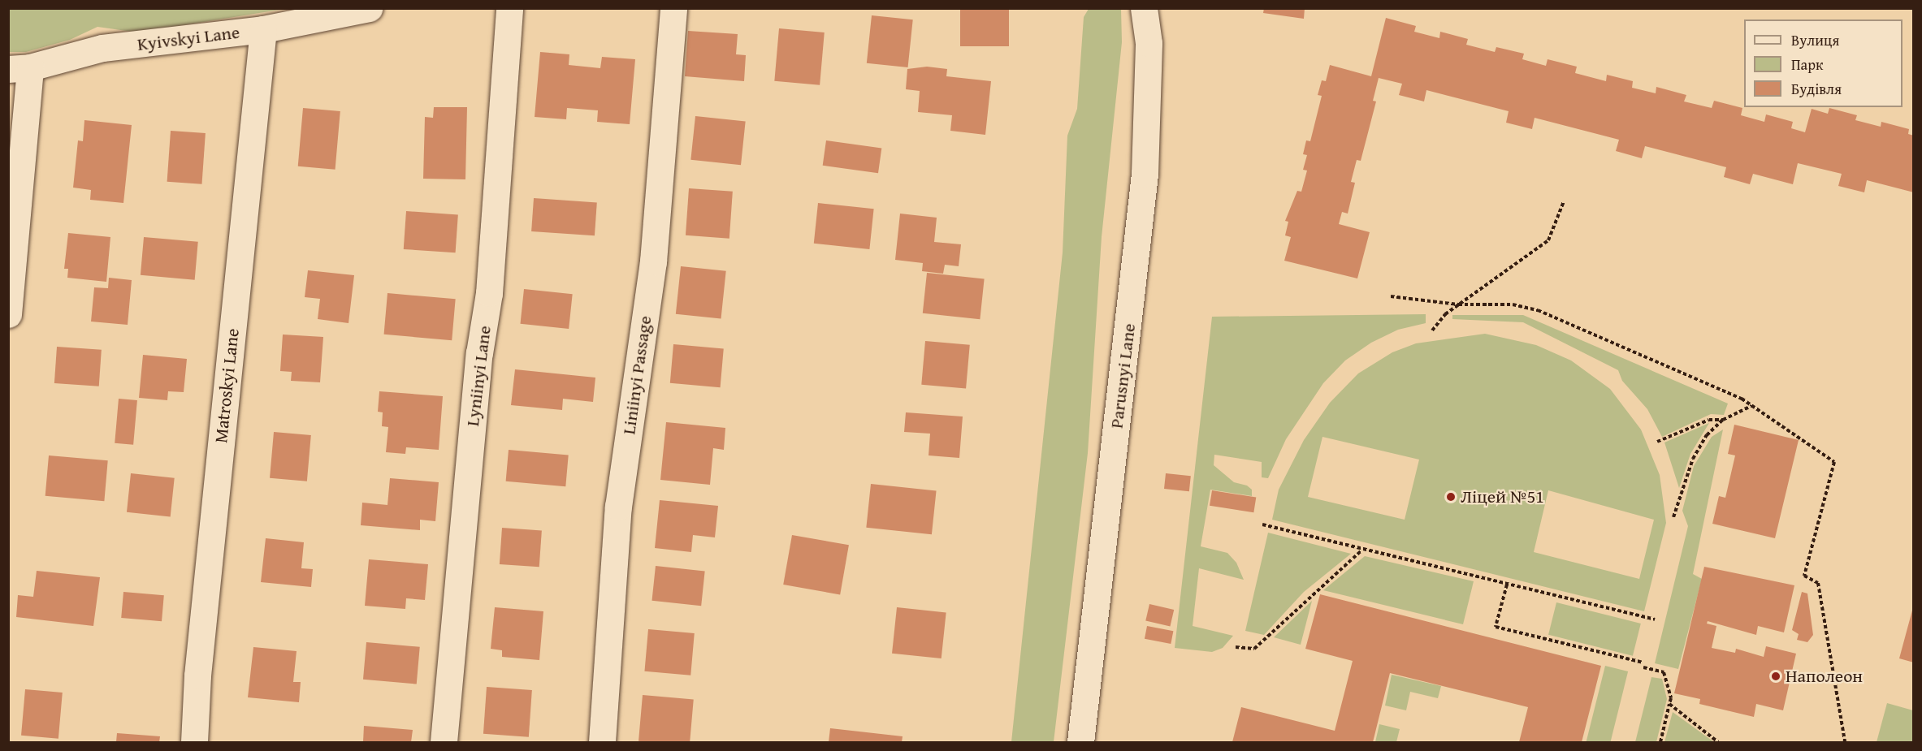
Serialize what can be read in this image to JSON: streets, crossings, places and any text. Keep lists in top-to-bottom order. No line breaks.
{"streets":{"street":["Kyivskyi Lane","Liniinyi Passage","Lyniinyi Lane","Parusnyi Lane","Matroskyi Lane"]},"crossings":[["Kyivskyi Lane","Matroskyi Lane"]],"places":["Ліцей №51","Наполеон"],"legend":["Вулиця","Парк","Будівля"]}
